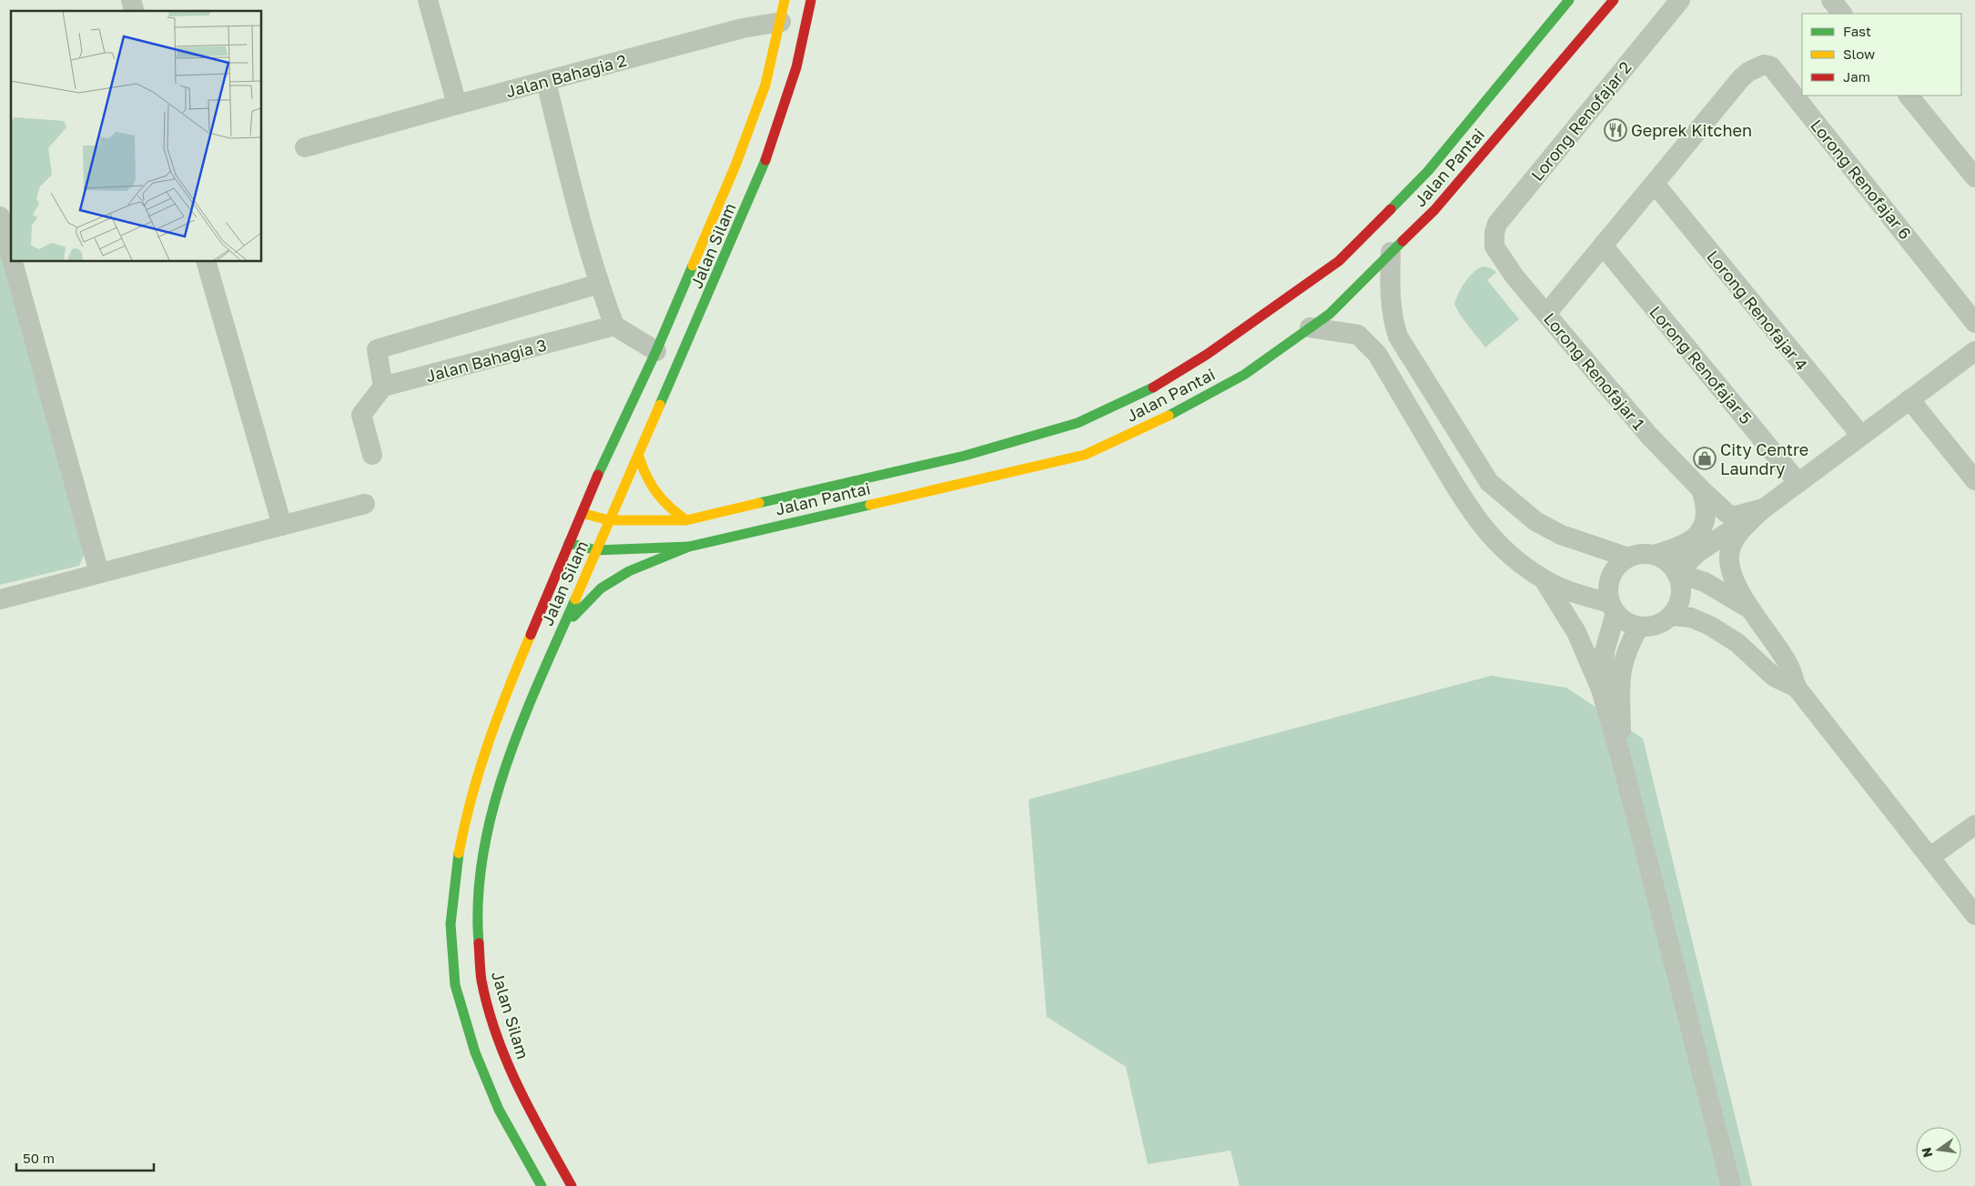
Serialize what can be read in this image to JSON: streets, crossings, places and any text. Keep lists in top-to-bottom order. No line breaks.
{"streets":{"main road":["Jalan Pantai","Jalan Silam"],"street":["Jalan Bahagia 2","Lorong Renofajar 2","Lorong Renofajar 6","Lorong Renofajar 4","Jalan Bahagia 3","Lorong Renofajar 5","Lorong Renofajar 1"]},"crossings":[["Jalan Bahagia 2","Jalan Silam"],["Lorong Renofajar 2","Lorong Renofajar 1"],["Jalan Pantai","Jalan Silam"],["Lorong Renofajar 6","Lorong Renofajar 4"],["Lorong Renofajar 6","Lorong Renofajar 5"],["Lorong Renofajar 6","Lorong Renofajar 1"]],"places":{"restaurant":["Geprek Kitchen"],"shop":["City Centre Laundry"]},"legend":["Fast","Slow","Jam"],"scale_bar":"50 m","north":"left"}
